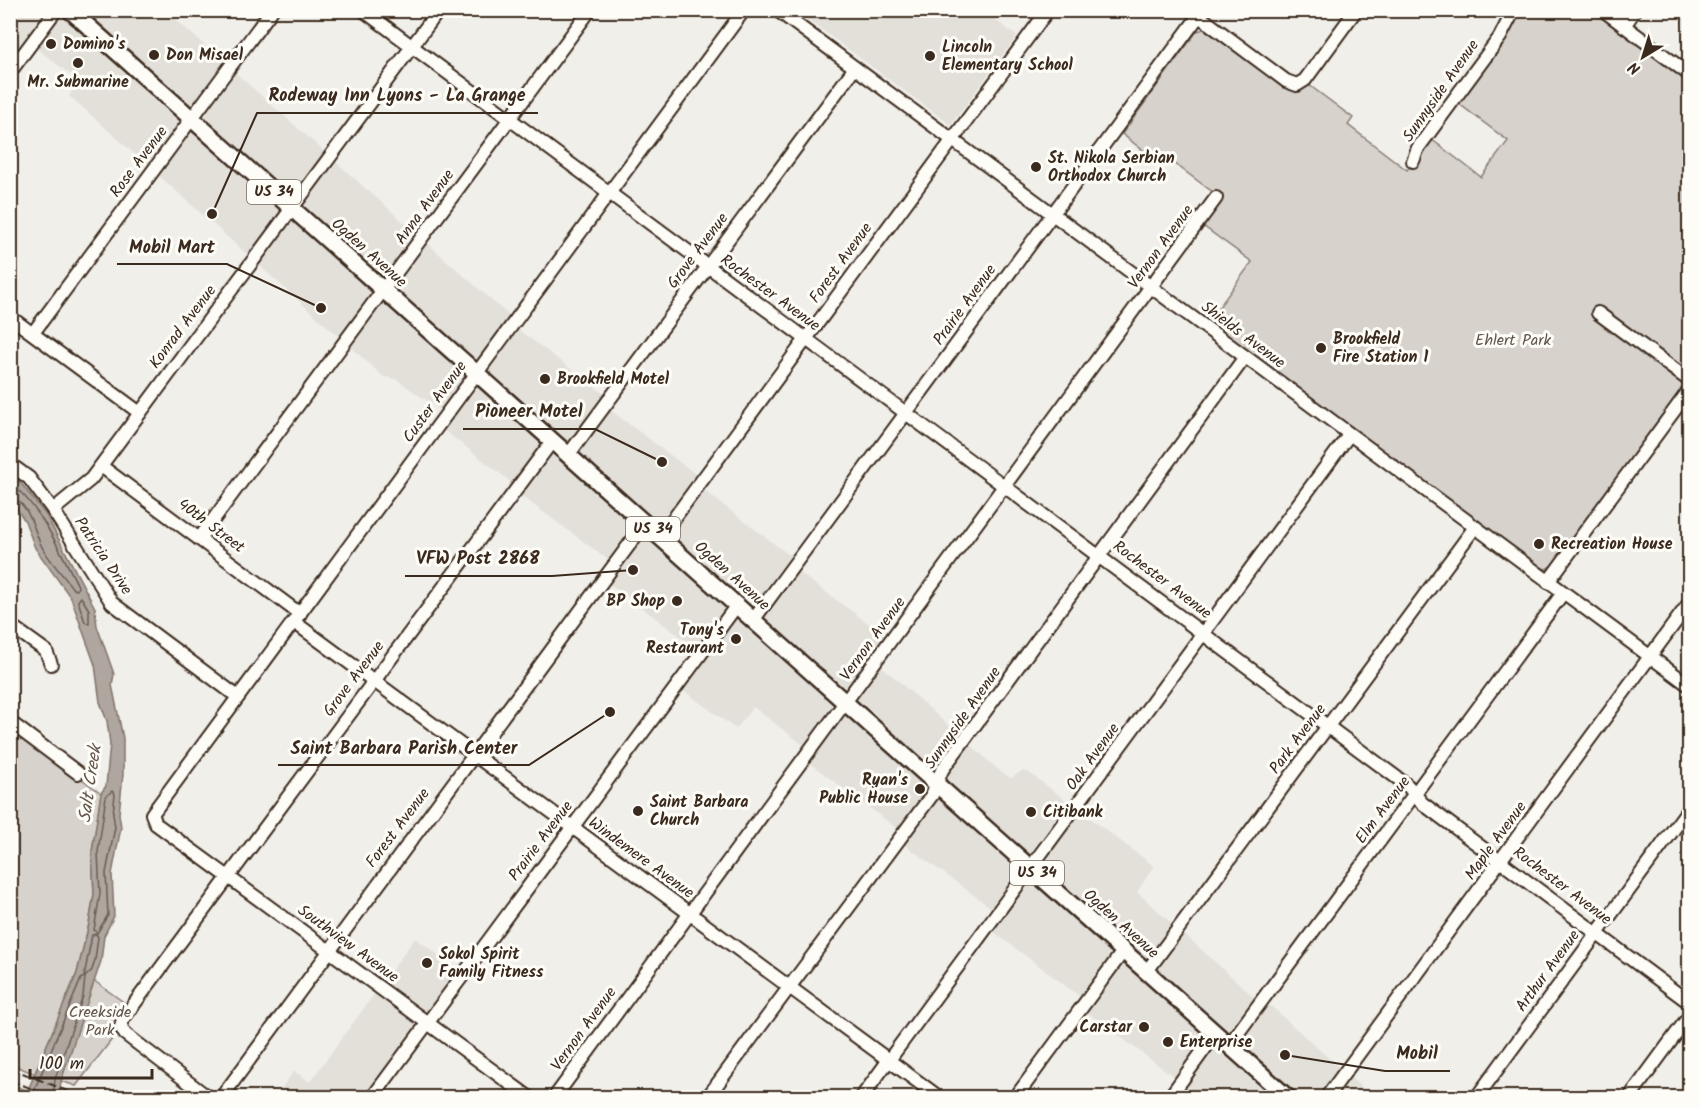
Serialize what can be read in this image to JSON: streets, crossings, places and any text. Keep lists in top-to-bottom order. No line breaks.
{"streets":{"main road":["US 34","Ogden Avenue"],"street":["Sunnyside Avenue","Rose Avenue","Anna Avenue","Vernon Avenue","Grove Avenue","Forest Avenue","Rochester Avenue","Prairie Avenue","Konrad Avenue","Shields Avenue","Custer Avenue","40th Street","Patricia Drive","Park Avenue","Oak Avenue","Elm Avenue","Maple Avenue","Windemere Avenue","Southview Avenue","Arthur Avenue"]},"crossings":[["Sunnyside Avenue","Ogden Avenue"],["Sunnyside Avenue","Rochester Avenue"],["Sunnyside Avenue","Shields Avenue"],["Sunnyside Avenue","Windemere Avenue"],["Rose Avenue","Ogden Avenue"],["Anna Avenue","Ogden Avenue"],["Anna Avenue","Rochester Avenue"],["Anna Avenue","40th Street"],["Vernon Avenue","Ogden Avenue"],["Vernon Avenue","Rochester Avenue"],["Vernon Avenue","Shields Avenue"],["Vernon Avenue","Windemere Avenue"],["Grove Avenue","Ogden Avenue"],["Grove Avenue","Rochester Avenue"],["Grove Avenue","Shields Avenue"],["Grove Avenue","Windemere Avenue"],["Grove Avenue","Southview Avenue"],["Ogden Avenue","Forest Avenue"],["Ogden Avenue","Prairie Avenue"],["Ogden Avenue","Konrad Avenue"],["Ogden Avenue","Custer Avenue"],["Ogden Avenue","Park Avenue"],["Ogden Avenue","Oak Avenue"],["Ogden Avenue","Elm Avenue"],["Forest Avenue","Rochester Avenue"],["Forest Avenue","Shields Avenue"],["Forest Avenue","Windemere Avenue"],["Forest Avenue","Southview Avenue"],["Rochester Avenue","Prairie Avenue"],["Rochester Avenue","Konrad Avenue"],["Rochester Avenue","Custer Avenue"],["Rochester Avenue","Park Avenue"],["Rochester Avenue","Oak Avenue"],["Rochester Avenue","Elm Avenue"],["Rochester Avenue","Maple Avenue"],["Rochester Avenue","Arthur Avenue"],["Prairie Avenue","Shields Avenue"],["Prairie Avenue","Windemere Avenue"],["Prairie Avenue","Southview Avenue"],["Konrad Avenue","40th Street"],["Konrad Avenue","Patricia Drive"],["Shields Avenue","Park Avenue"],["Shields Avenue","Oak Avenue"],["Shields Avenue","Elm Avenue"],["Shields Avenue","Maple Avenue"],["Custer Avenue","40th Street"],["Custer Avenue","Patricia Drive"],["Custer Avenue","Windemere Avenue"],["Custer Avenue","Southview Avenue"],["40th Street","Windemere Avenue"],["Oak Avenue","Windemere Avenue"]],"water":["Salt Creek"],"parks":["Ehlert Park","Creekside Park"],"places":["Domino's","Don Misael","Lincoln Elementary School","Mr. Submarine","St. Nikola Serbian Orthodox Church","Rodeway Inn Lyons - La Grange","Mobil Mart","Brookfield Fire Station 1","Brookfield Motel","Pioneer Motel","Recreation House","VFW Post 2868","BP Shop","Tony's Restaurant","Saint Barbara Parish Center","Ryan's Public House","Saint Barbara Church","Citibank","Sokol Spirit Family Fitness","Carstar","Enterprise","Mobil"],"scale_bar":"100 m","north":"bottom left"}
